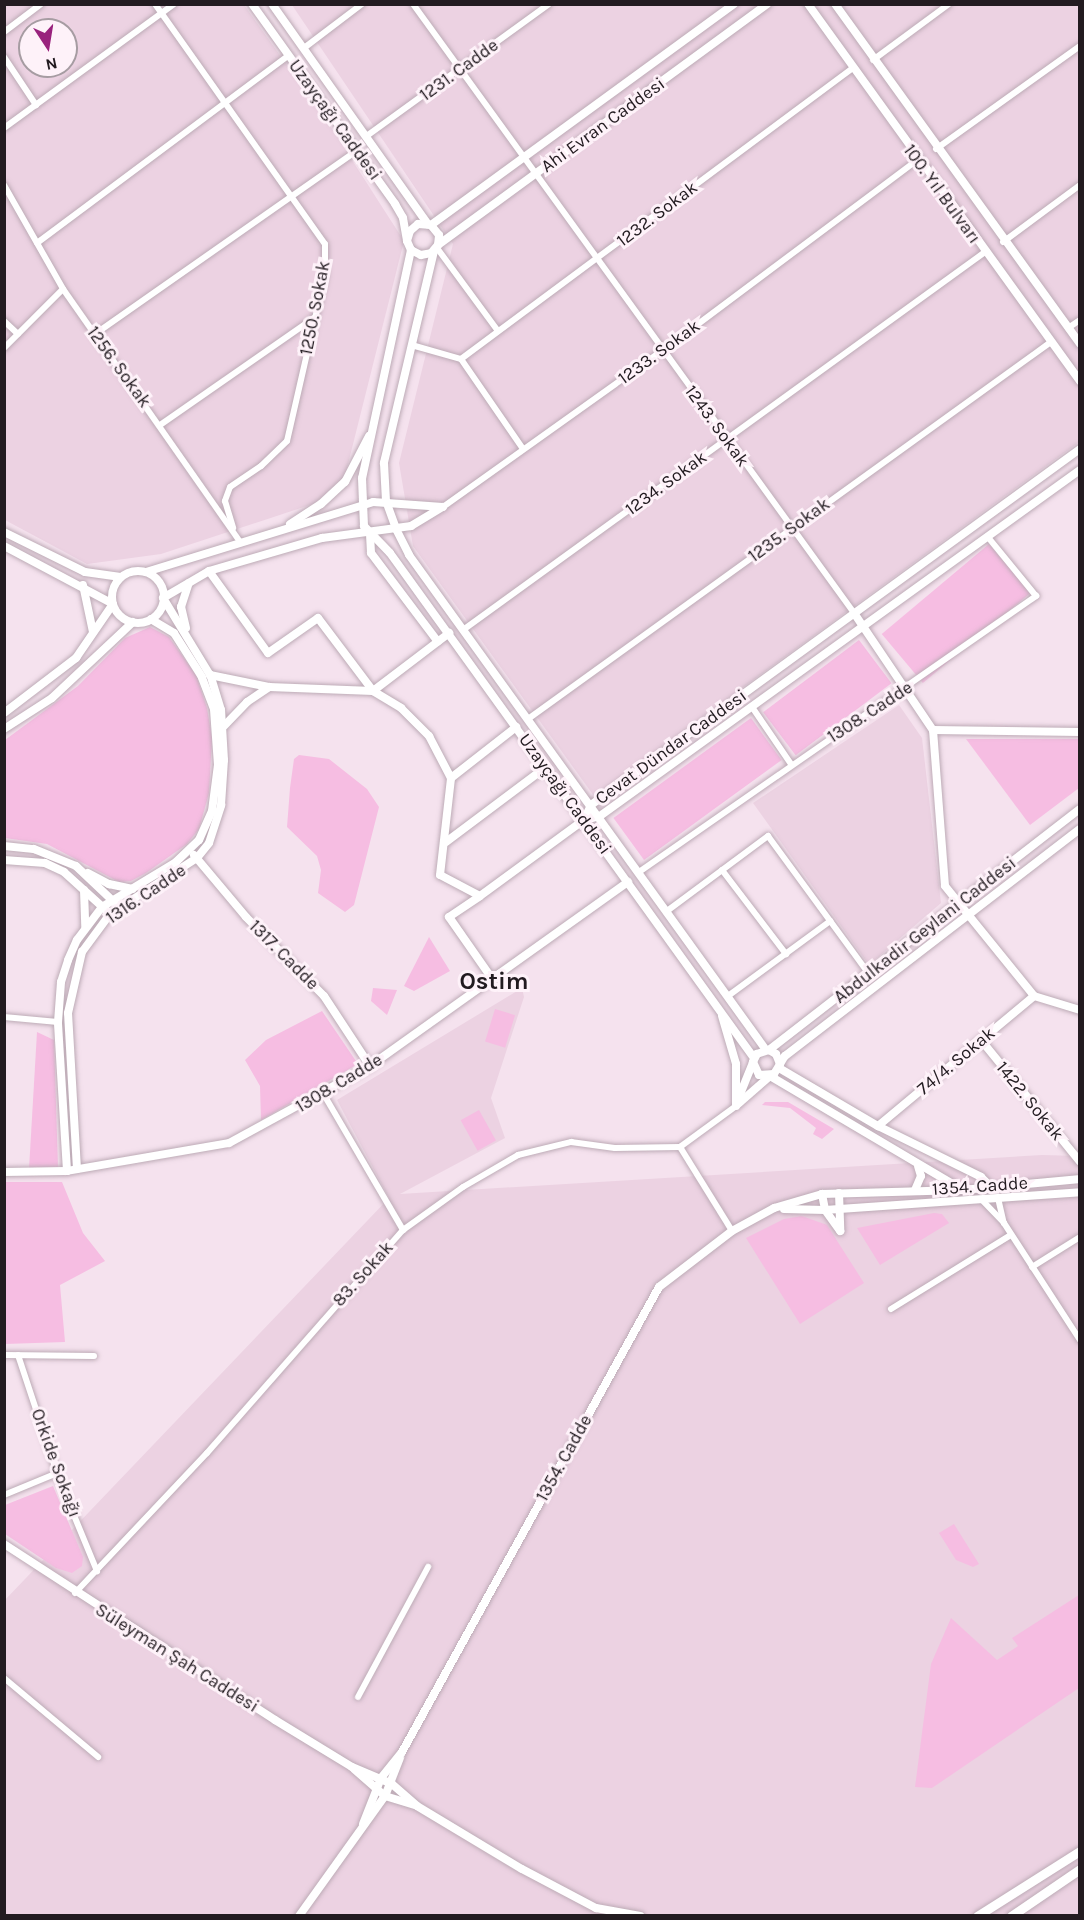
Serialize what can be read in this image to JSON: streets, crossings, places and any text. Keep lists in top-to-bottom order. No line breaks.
{"streets":{"main road":["Uzayçağı Caddesi","Ahi Evran Caddesi","100. Yıl Bulvarı","1243. Sokak","1308. Cadde","Cevat Dündar Caddesi","1316. Cadde","Abdulkadir Geylani Caddesi","1317. Cadde","74/4. Sokak","1422. Sokak","1354. Cadde","Süleyman Şah Caddesi"],"street":["1231. Cadde","1232. Sokak","1250. Sokak","1233. Sokak","1256. Sokak","1234. Sokak","1235. Sokak","83. Sokak","Orkide Sokağı"]},"crossings":[["1231. Cadde","Uzayçağı Caddesi"],["1231. Cadde","1243. Sokak"],["Uzayçağı Caddesi","Ahi Evran Caddesi"],["Uzayçağı Caddesi","1234. Sokak"],["Uzayçağı Caddesi","1235. Sokak"],["Uzayçağı Caddesi","1308. Cadde"],["Uzayçağı Caddesi","Cevat Dündar Caddesi"],["Uzayçağı Caddesi","Abdulkadir Geylani Caddesi"],["Ahi Evran Caddesi","1243. Sokak"],["100. Yıl Bulvarı","1232. Sokak"],["100. Yıl Bulvarı","1233. Sokak"],["100. Yıl Bulvarı","1234. Sokak"],["100. Yıl Bulvarı","1235. Sokak"],["1232. Sokak","1243. Sokak"],["1250. Sokak","1256. Sokak"],["1233. Sokak","1243. Sokak"],["1243. Sokak","1234. Sokak"],["1243. Sokak","1235. Sokak"],["1243. Sokak","1308. Cadde"],["1243. Sokak","Cevat Dündar Caddesi"],["1308. Cadde","Cevat Dündar Caddesi"],["1308. Cadde","1316. Cadde"],["1308. Cadde","1317. Cadde"],["1316. Cadde","1317. Cadde"],["74/4. Sokak","1422. Sokak"],["83. Sokak","Orkide Sokağı"],["83. Sokak","Süleyman Şah Caddesi"]],"districts":["Ostim"],"north":"bottom"}
